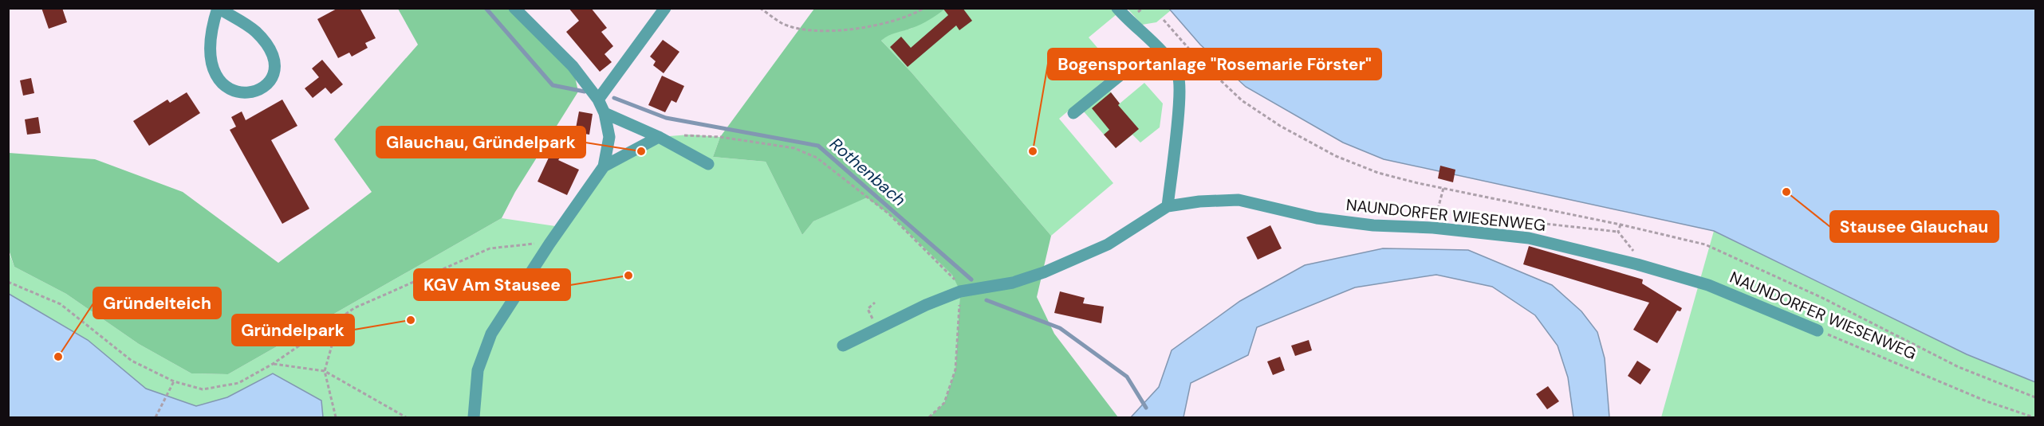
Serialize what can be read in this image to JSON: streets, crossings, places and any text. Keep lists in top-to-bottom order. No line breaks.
{"streets":{"street":["NAUNDORFER WIESENWEG"]},"water":["Rothenbach"],"places":["Glauchau, Gründelpark","Bogensportanlage \"Rosemarie Förster\"","Stausee Glauchau","KGV Am Stausee","Gründelpark","Gründelteich"]}
